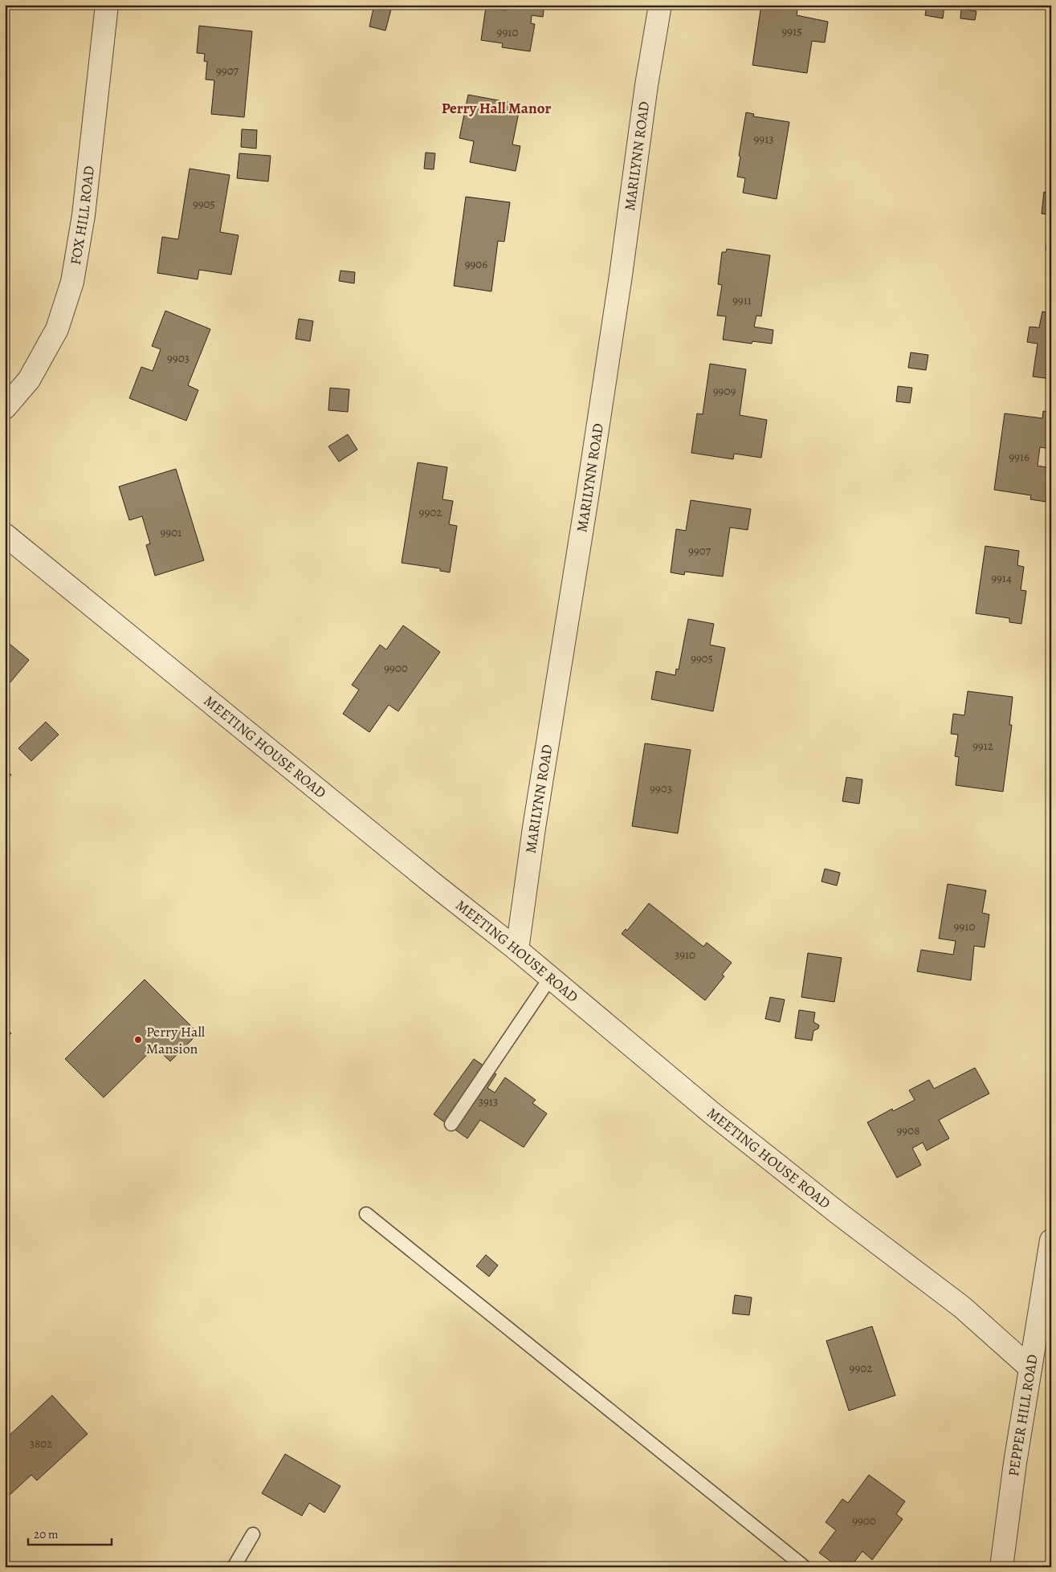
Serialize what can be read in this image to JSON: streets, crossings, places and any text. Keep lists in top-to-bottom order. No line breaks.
{"streets":{"street":["MARILYNN ROAD","FOX HILL ROAD","MEETING HOUSE ROAD","PEPPER HILL ROAD"]},"crossings":[["MARILYNN ROAD","MEETING HOUSE ROAD"],["MEETING HOUSE ROAD","PEPPER HILL ROAD"]],"districts":["Perry Hall Manor"],"places":["Perry Hall Mansion"],"house_numbers":["9915","9910","9907","9913","9905","9906","9911","9903","9909","9916","9902","9901","9907","9914","9905","9900","9912","9903","9910","3910","3913","9908","9902","3802","9900"],"scale_bar":"20 m"}
